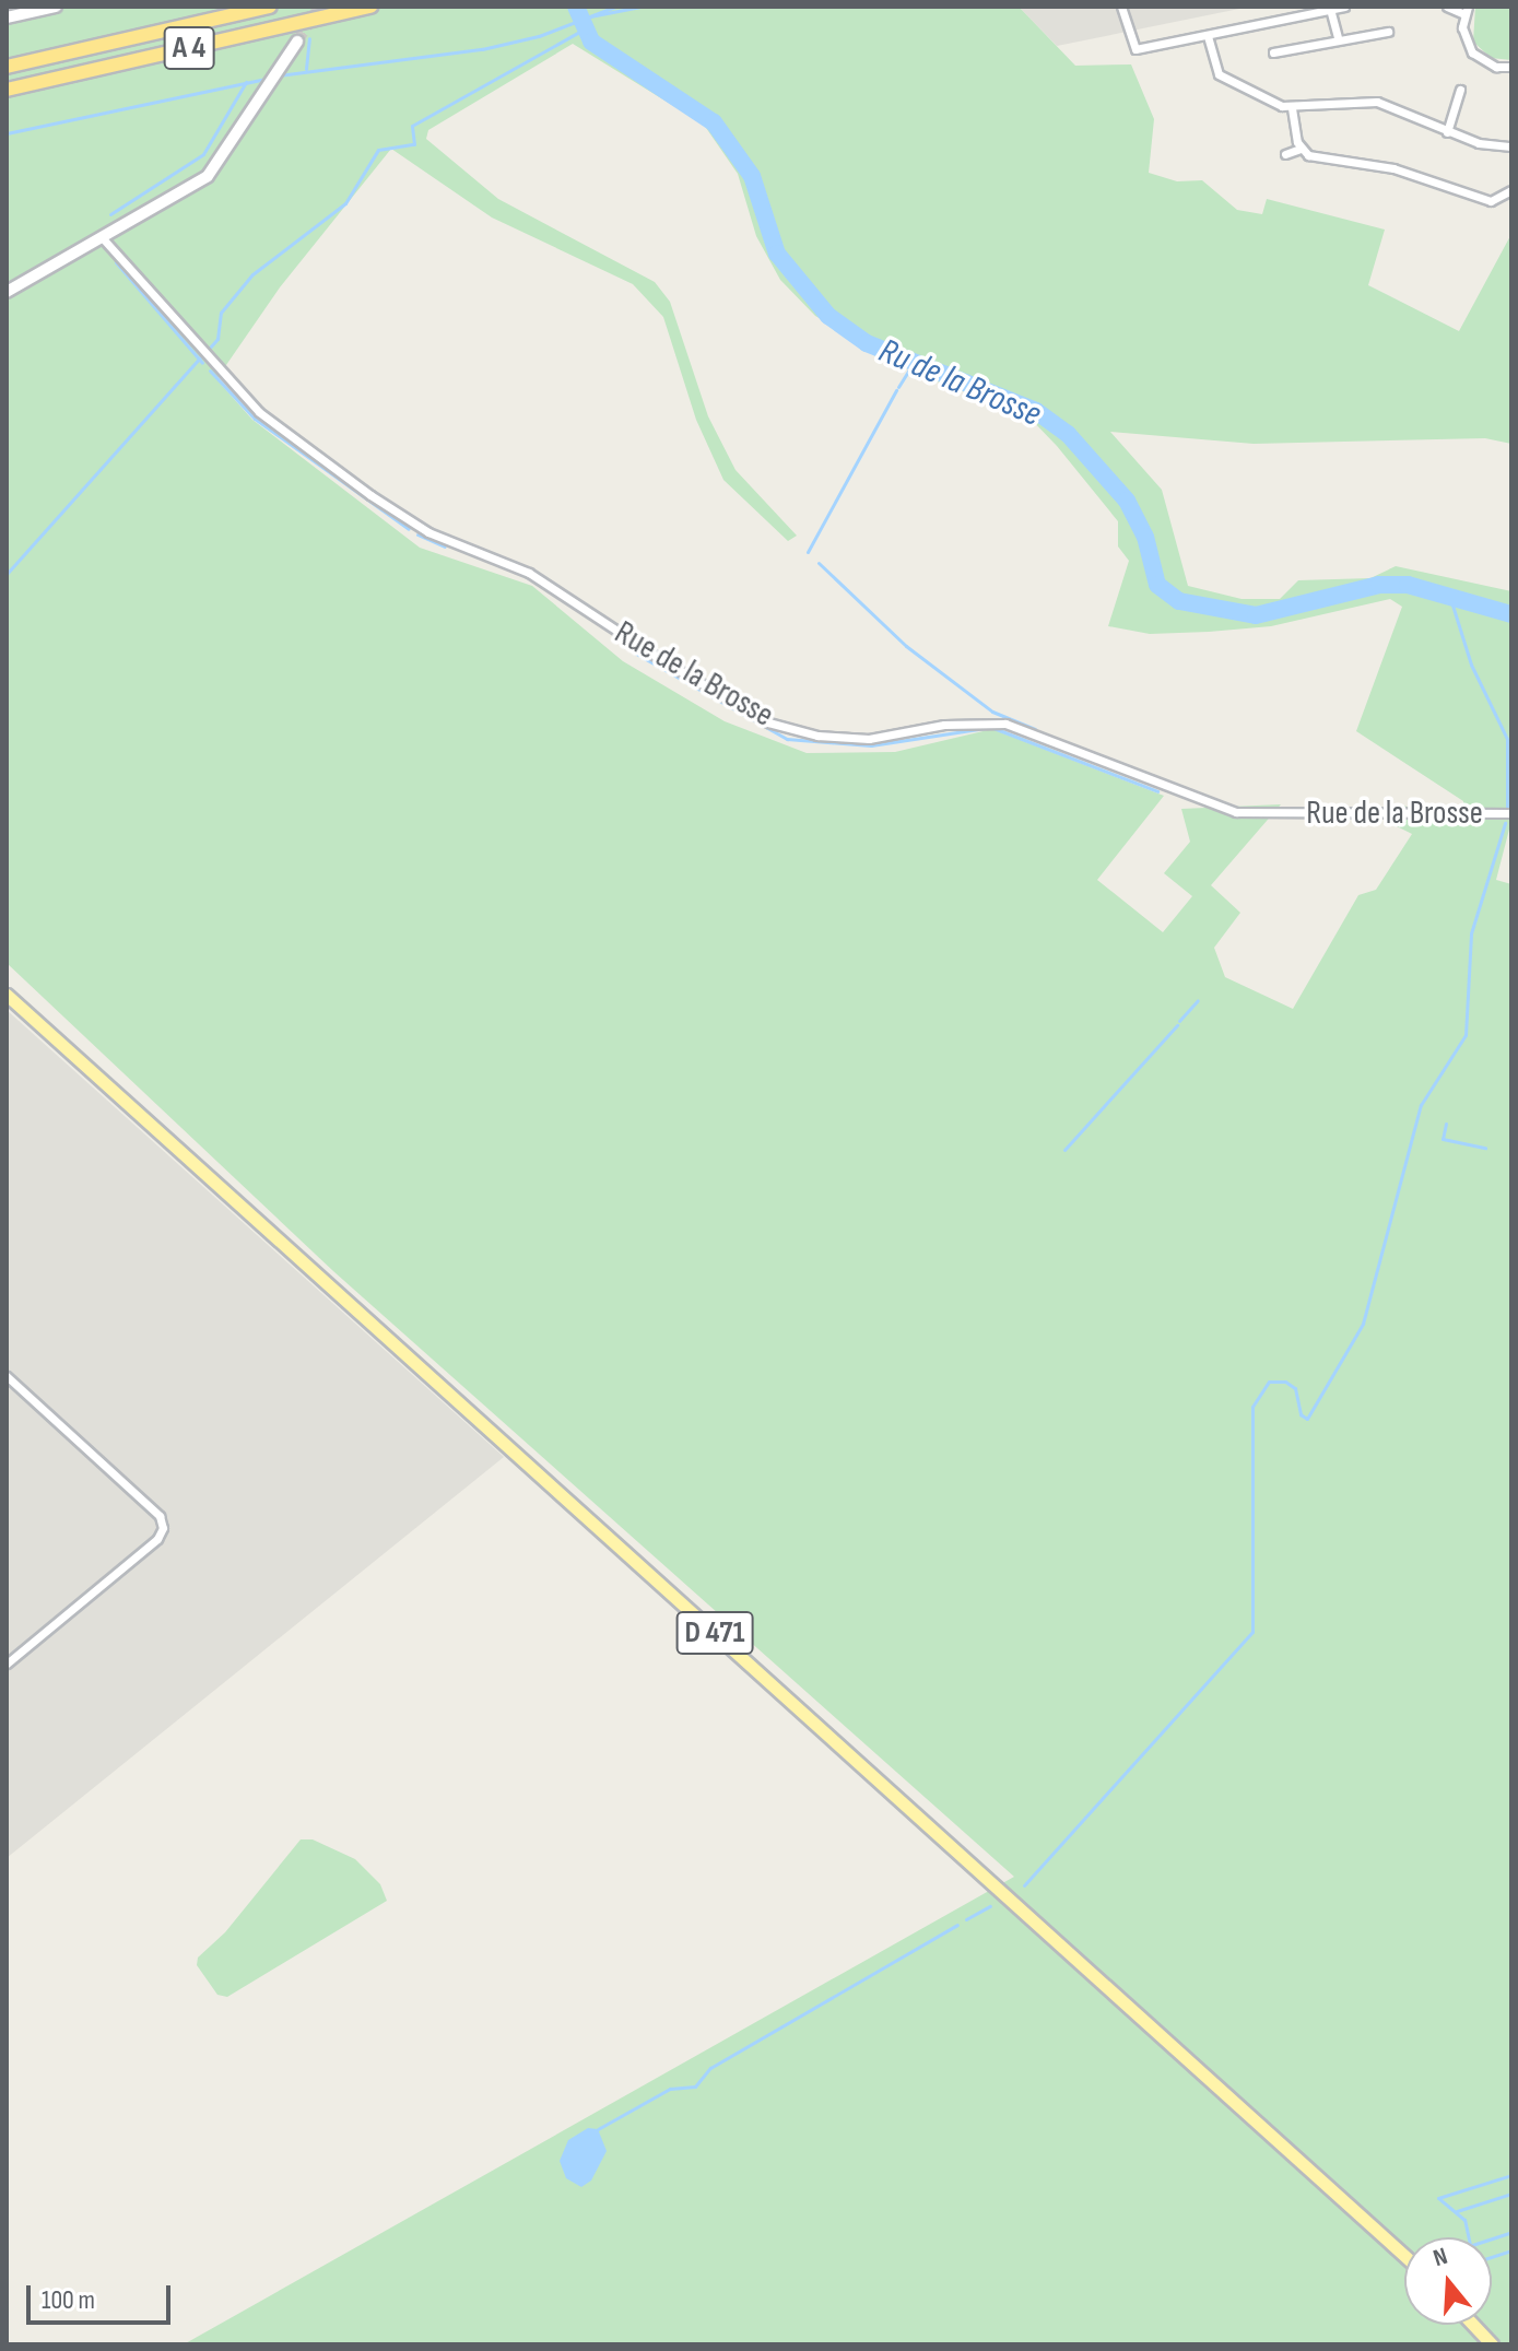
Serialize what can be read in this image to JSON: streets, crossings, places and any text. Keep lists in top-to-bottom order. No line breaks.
{"streets":{"highway":["A 4"],"main road":["D 471"],"street":["Rue de la Brosse"]},"water":["Ru de la Brosse"],"scale_bar":"100 m","north":"top"}
